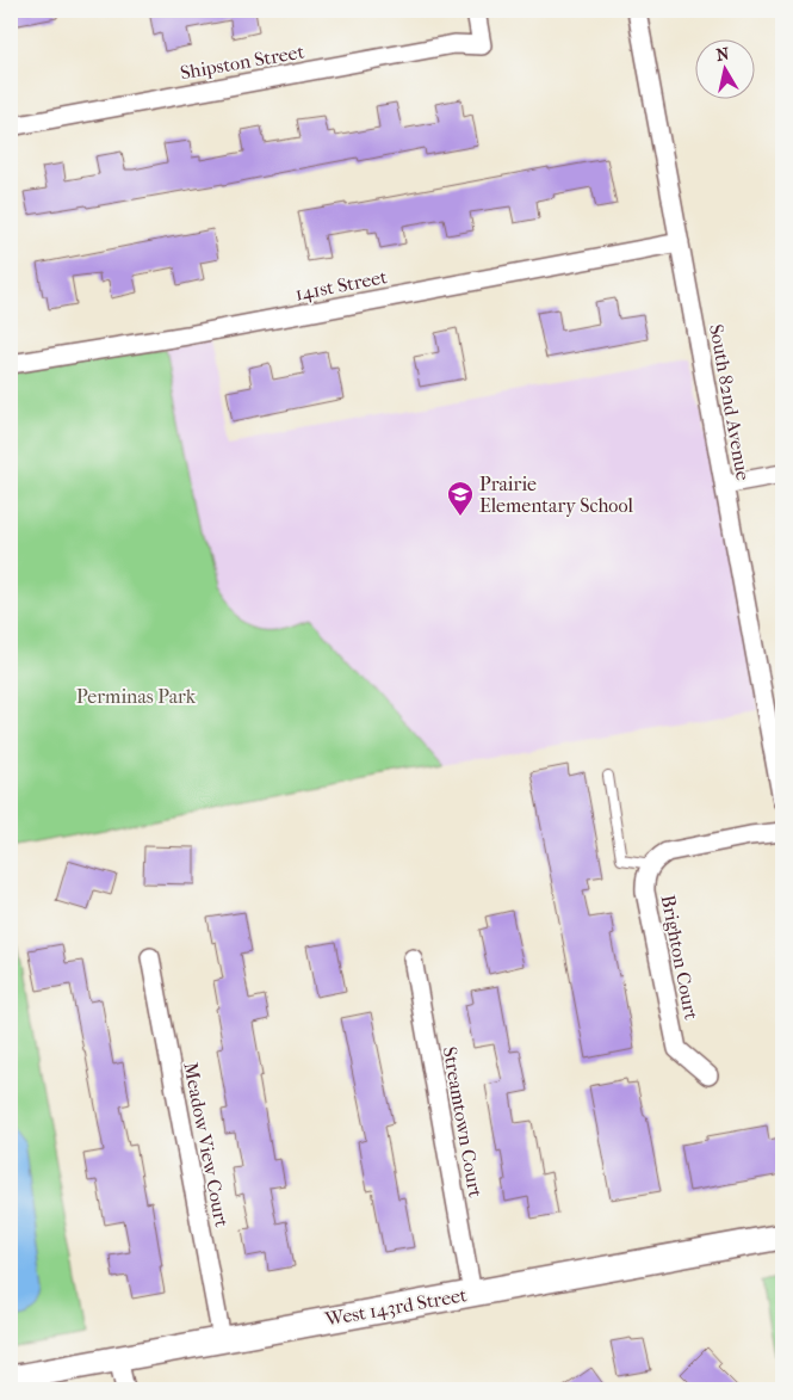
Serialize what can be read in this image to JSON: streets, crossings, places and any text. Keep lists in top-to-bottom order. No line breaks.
{"streets":{"main road":["West 143rd Street"],"street":["Shipston Street","141st Street","South 82nd Avenue","Brighton Court","Streamtown Court","Meadow View Court"]},"crossings":[["141st Street","South 82nd Avenue"],["Streamtown Court","West 143rd Street"],["Meadow View Court","West 143rd Street"]],"parks":["Perminas Park"],"places":{"school or university":["Prairie Elementary School"]},"north":"top"}
